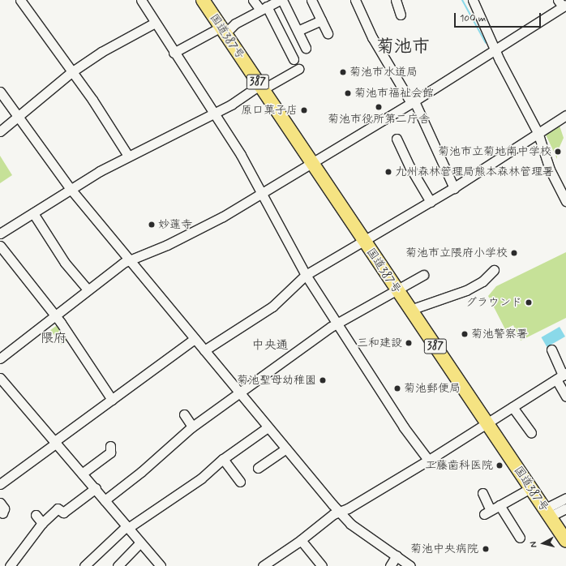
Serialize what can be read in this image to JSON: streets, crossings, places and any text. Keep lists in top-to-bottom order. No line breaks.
{"streets":{"highway":["国道387号","387"]},"districts":["菊池市","隈府","中央通"],"places":["菊池市水道局","菊池市福祉会館","菊池市役所第二庁舎","原口菓子店","菊池市立菊地南中学校","九州森林管理局熊本森林管理署","妙蓮寺","菊池市立隈府小学校","グラウンド","菊池警察署","三和建設","菊池聖母幼稚園","菊池郵便局","工藤歯科医院","菊池中央病院"],"scale_bar":"100 m","north":"left"}
